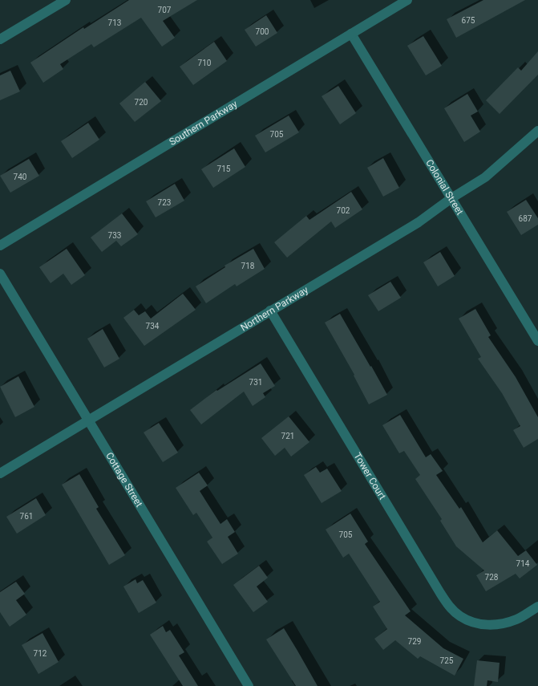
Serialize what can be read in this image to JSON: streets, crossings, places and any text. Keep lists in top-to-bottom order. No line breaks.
{"streets":{"street":["Southern Parkway","Colonial Street","Northern Parkway","Tower Court","Cottage Street"]},"crossings":[["Southern Parkway","Colonial Street"],["Colonial Street","Northern Parkway"],["Northern Parkway","Tower Court"],["Northern Parkway","Cottage Street"]],"house_numbers":["707","675","713","700","710","720","705","715","740","723","702","687","733","718","734","731","721","761","705","714","728","729","712","725"]}
